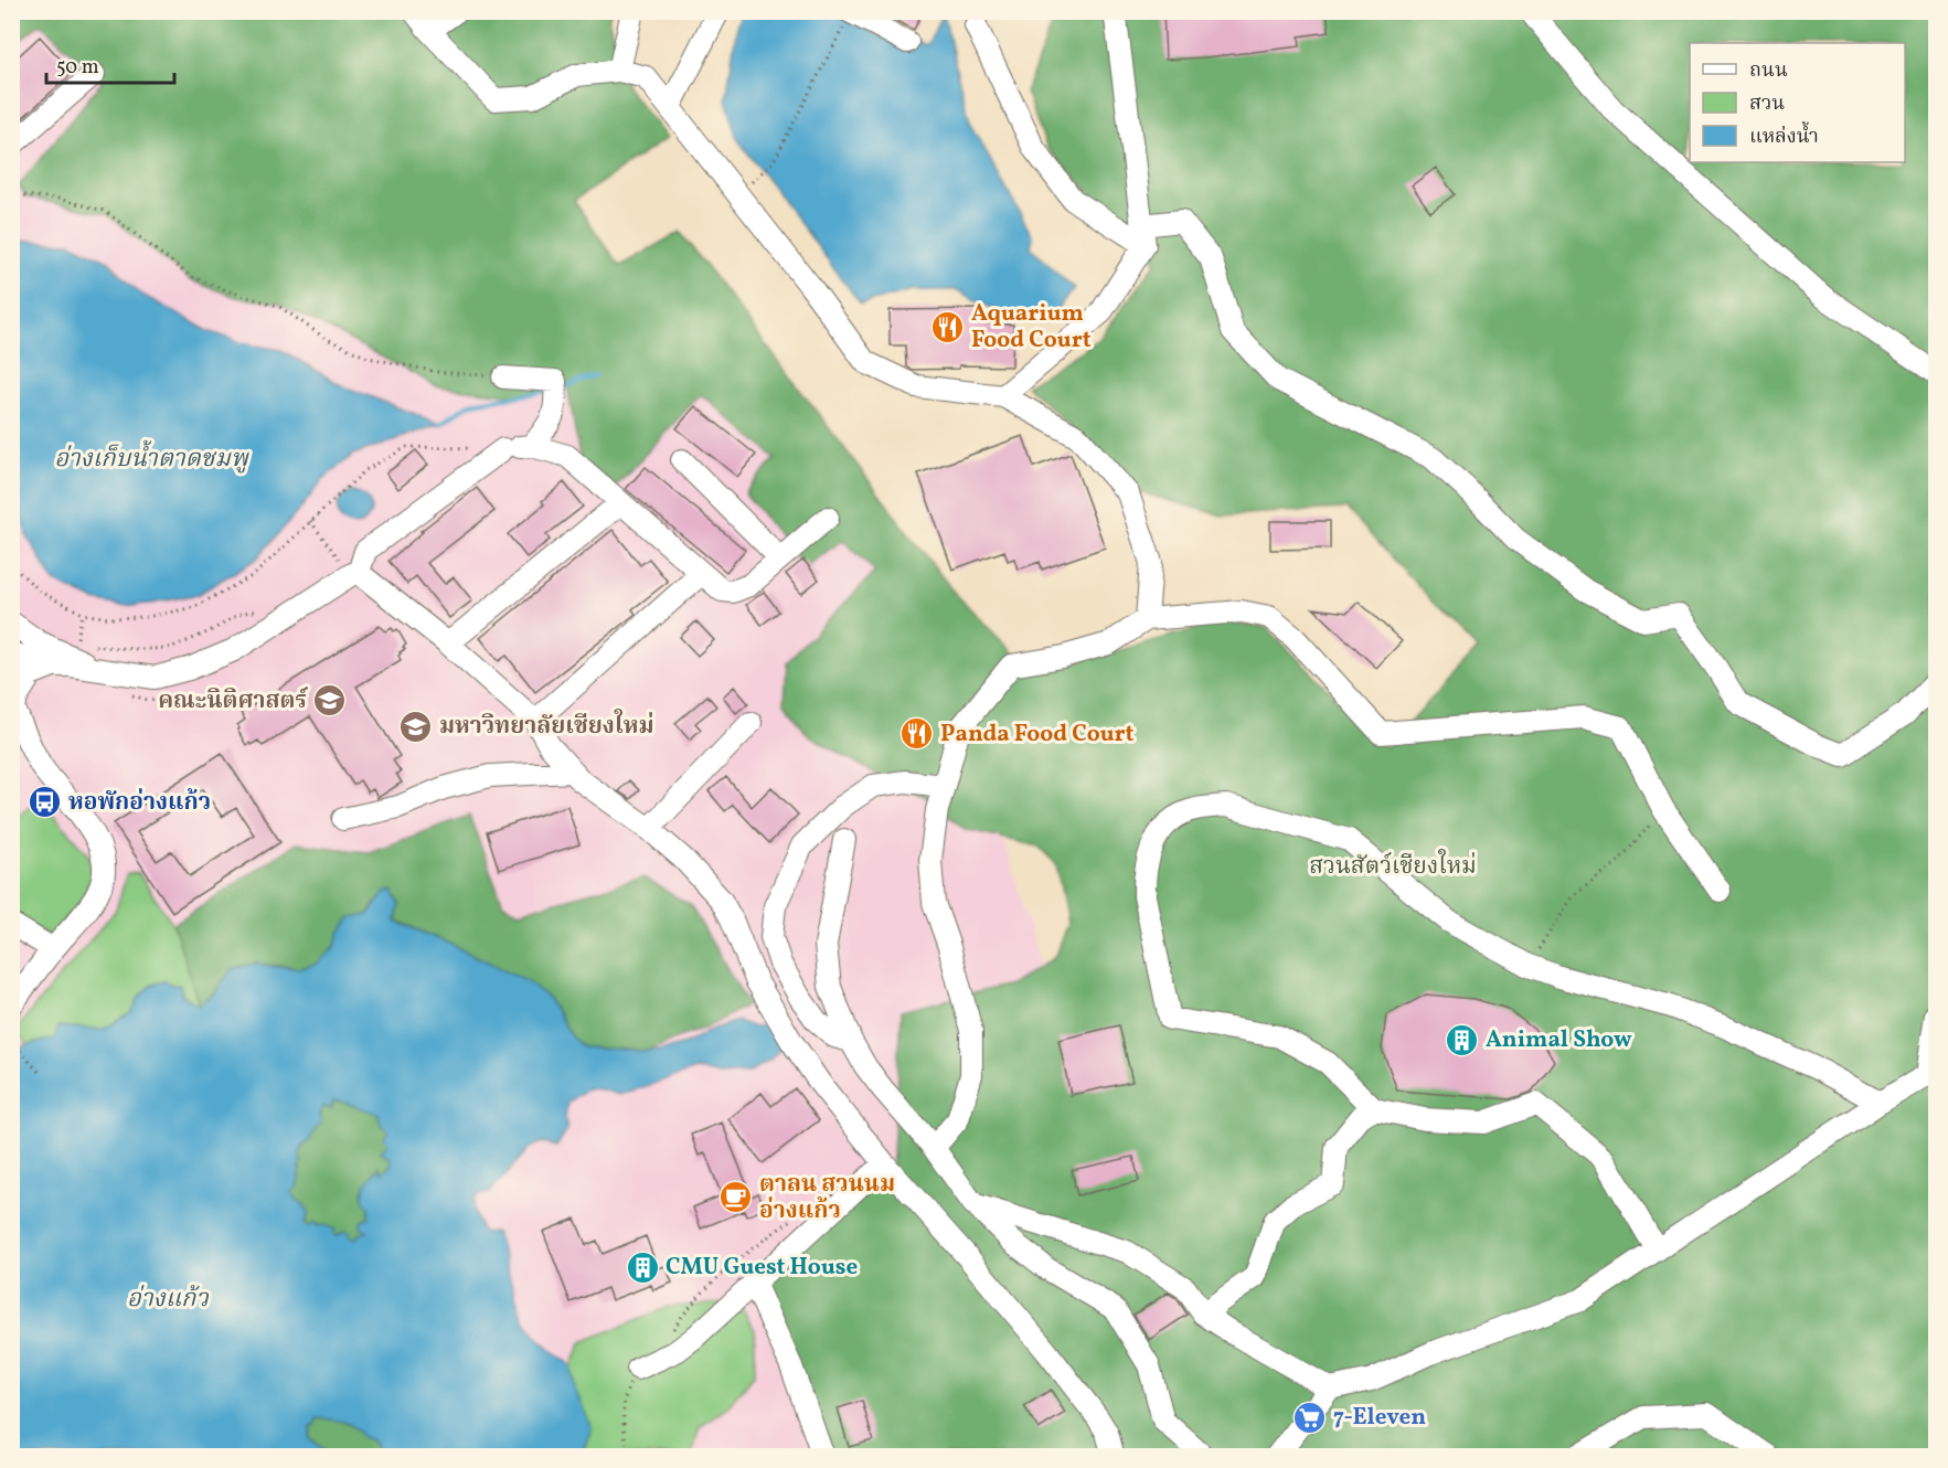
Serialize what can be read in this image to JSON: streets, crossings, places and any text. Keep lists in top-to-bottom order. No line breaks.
{"water":["อ่างเก็บน้ำตาดชมพู","อ่างแก้ว"],"parks":["สวนสัตว์เชียงใหม่"],"places":{"restaurant":["Aquarium Food Court","Panda Food Court"],"school or university":["คณะนิติศาสตร์","มหาวิทยาลัยเชียงใหม่"],"bus stop":["หอพักอ่างแก้ว"],"building":["Animal Show","CMU Guest House"],"cafe":["ตาลน สวนนม อ่างแก้ว"],"supermarket":["7-Eleven"]},"legend":["ถนน","สวน","แหล่งน้ำ"],"scale_bar":"50 m"}
